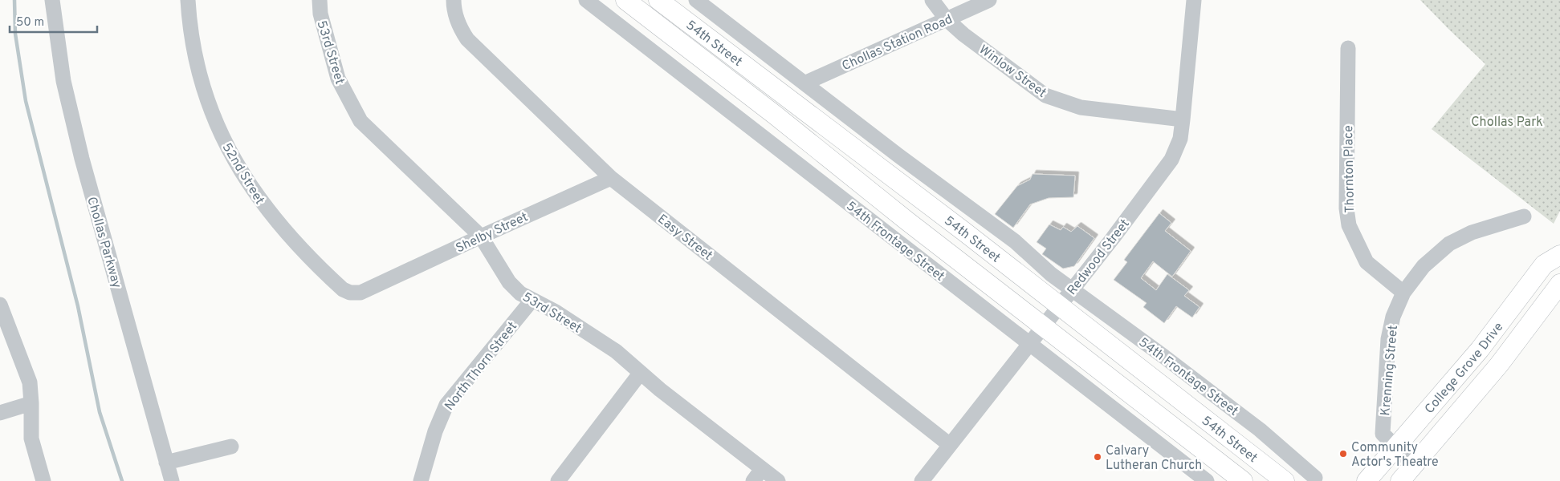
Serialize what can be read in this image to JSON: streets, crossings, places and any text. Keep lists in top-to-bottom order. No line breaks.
{"streets":{"main road":["54th Street","College Grove Drive"],"street":["Chollas Station Road","53rd Street","Winlow Street","Thornton Place","52nd Street","Shelby Street","Easy Street","54th Frontage Street","Chollas Parkway","Redwood Street","North Thorn Street","Krenning Street"]},"crossings":[["Chollas Station Road","Winlow Street"],["Chollas Station Road","54th Frontage Street"],["54th Street","Redwood Street"],["53rd Street","Shelby Street"],["53rd Street","North Thorn Street"],["Winlow Street","Redwood Street"],["Thornton Place","Krenning Street"],["52nd Street","Shelby Street"],["Shelby Street","Easy Street"],["Easy Street","Redwood Street"],["54th Frontage Street","Redwood Street"],["College Grove Drive","Krenning Street"]],"parks":["Chollas Park"],"places":["Community Actor's Theatre","Calvary Lutheran Church"],"scale_bar":"50 m"}
